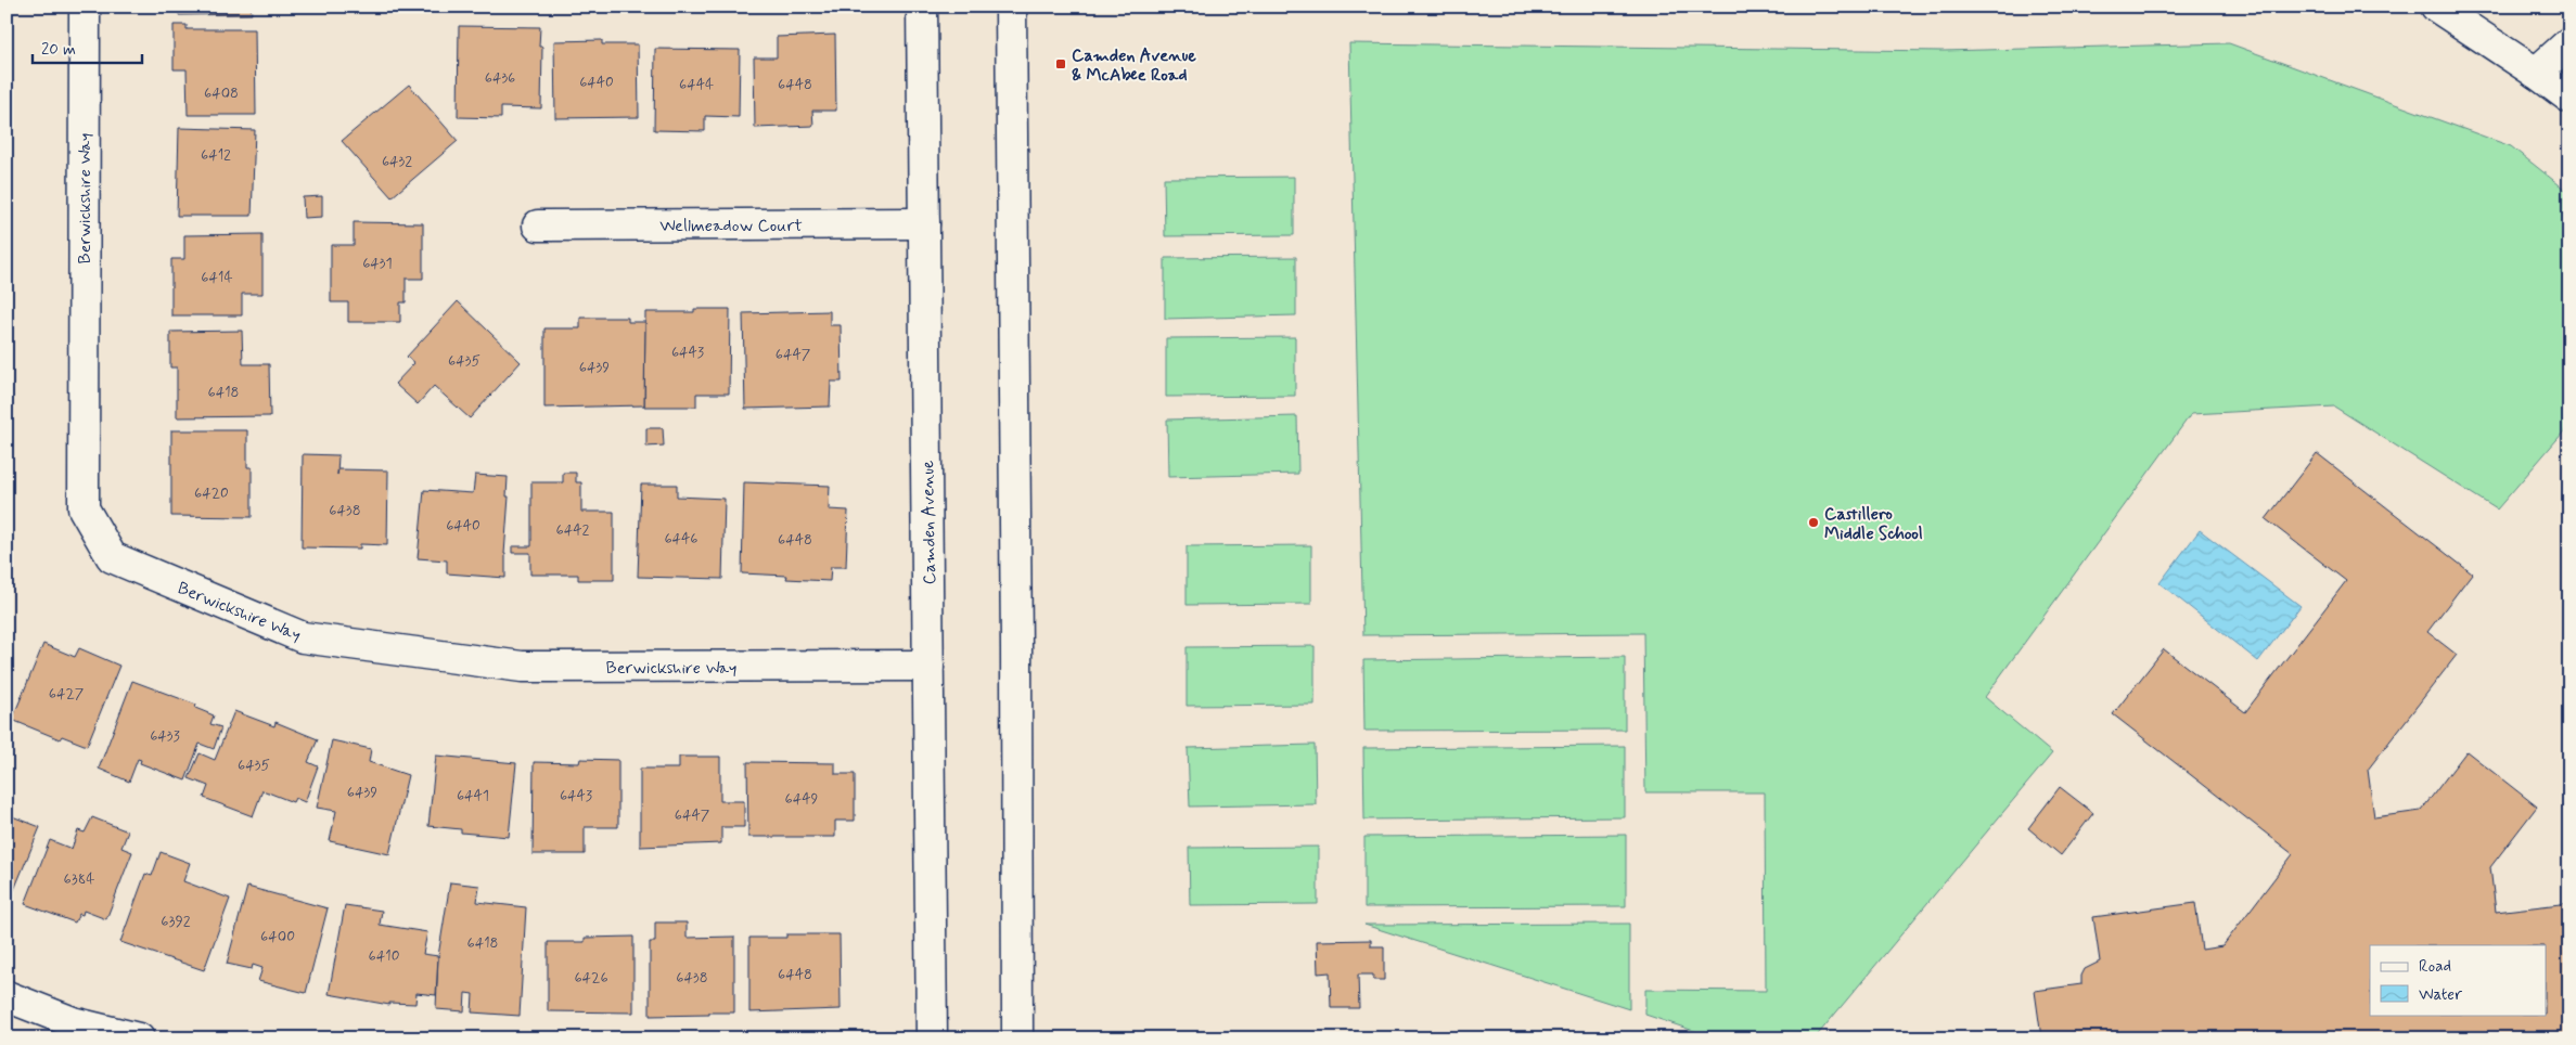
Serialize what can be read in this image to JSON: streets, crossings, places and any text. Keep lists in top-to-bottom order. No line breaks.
{"streets":{"street":["Berwickshire Way","Wellmeadow Court","Camden Avenue"]},"crossings":[["Berwickshire Way","Camden Avenue"],["Wellmeadow Court","Camden Avenue"]],"places":{"transit":["Camden Avenue & McAbee Road"],"other":["Castillero Middle School"]},"house_numbers":["6436","6440","6444","6448","6408","6412","6432","6431","6414","6443","6447","6435","6439","6418","6420","6438","6440","6442","6446","6448","6427","6433","6435","6439","6441","6443","6449","6447","6384","6392","6400","6418","6410","6448","6426","6438"],"legend":["Road","Water"],"scale_bar":"20 m"}
